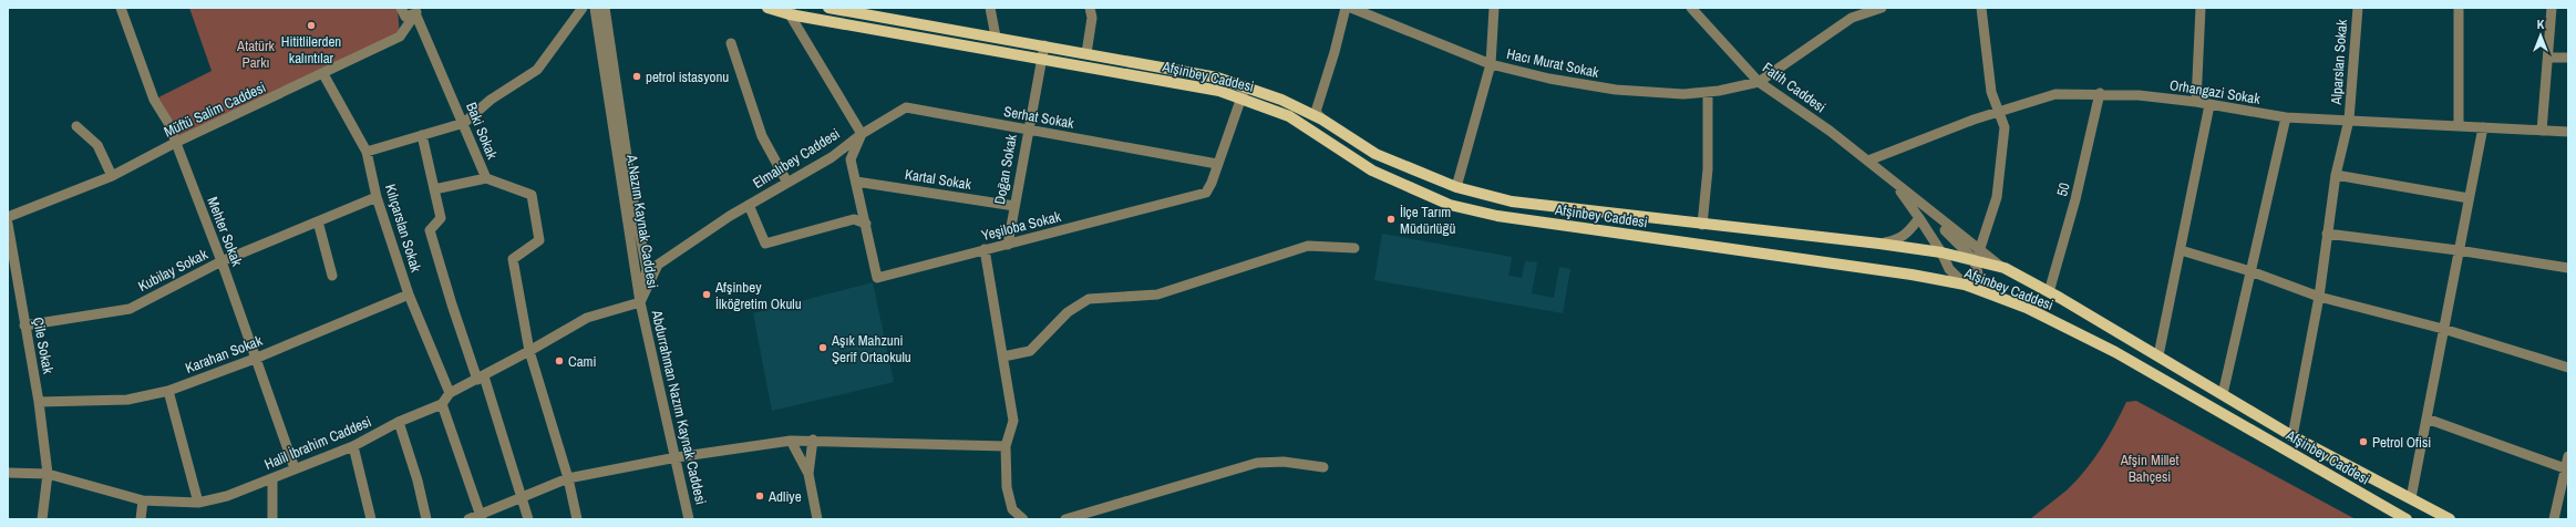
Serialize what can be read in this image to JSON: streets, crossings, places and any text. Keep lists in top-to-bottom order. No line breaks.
{"streets":{"main road":["Afşinbey Caddesi"],"street":["Alparslan Sokak","Hacı Murat Sokak","Fatih Caddesi","Orhangazi Sokak","Müftü Salim Caddesi","Serhat Sokak","Baki Sokak","Elmalıbey Caddesi","Doğan Sokak","Kartal Sokak","50","A.Nazım Kaynak Caddesi","Yeşiloba Sokak","Kılıçarslan Sokak","Mehter Sokak","Kubilay Sokak","Çile Sokak","Karahan Sokak","Abdurrahman Nazım Kaynak Caddesi","Halil İbrahim Caddesi"]},"crossings":[["Alparslan Sokak","Afşinbey Caddesi"],["Alparslan Sokak","Orhangazi Sokak"],["Hacı Murat Sokak","Fatih Caddesi"],["Afşinbey Caddesi","Fatih Caddesi"],["Afşinbey Caddesi","Elmalıbey Caddesi"],["Afşinbey Caddesi","Doğan Sokak"],["Afşinbey Caddesi","50"],["Afşinbey Caddesi","Yeşiloba Sokak"],["Fatih Caddesi","Orhangazi Sokak"],["Orhangazi Sokak","50"],["Müftü Salim Caddesi","Baki Sokak"],["Müftü Salim Caddesi","Kılıçarslan Sokak"],["Müftü Salim Caddesi","Mehter Sokak"],["Serhat Sokak","Elmalıbey Caddesi"],["Serhat Sokak","Doğan Sokak"],["Serhat Sokak","Yeşiloba Sokak"],["Baki Sokak","Halil İbrahim Caddesi"],["Elmalıbey Caddesi","A.Nazım Kaynak Caddesi"],["Elmalıbey Caddesi","Abdurrahman Nazım Kaynak Caddesi"],["Elmalıbey Caddesi","Halil İbrahim Caddesi"],["Doğan Sokak","Kartal Sokak"],["Doğan Sokak","Yeşiloba Sokak"],["Kartal Sokak","Yeşiloba Sokak"],["A.Nazım Kaynak Caddesi","Abdurrahman Nazım Kaynak Caddesi"],["A.Nazım Kaynak Caddesi","Halil İbrahim Caddesi"],["Kılıçarslan Sokak","Kubilay Sokak"],["Kılıçarslan Sokak","Karahan Sokak"],["Kılıçarslan Sokak","Halil İbrahim Caddesi"],["Mehter Sokak","Kubilay Sokak"],["Mehter Sokak","Karahan Sokak"],["Mehter Sokak","Halil İbrahim Caddesi"],["Kubilay Sokak","Çile Sokak"],["Çile Sokak","Karahan Sokak"],["Çile Sokak","Halil İbrahim Caddesi"],["Abdurrahman Nazım Kaynak Caddesi","Halil İbrahim Caddesi"]],"parks":["Atatürk Parkı","Afşin Millet Bahçesi"],"places":["Hititlilerden kalıntılar","petrol istasyonu","İlçe Tarım Müdürlüğü","Afşinbey İlköğretim Okulu","Aşık Mahzuni Şerif Ortaokulu","Cami","Petrol Ofisi","Adliye"],"north":"top"}
